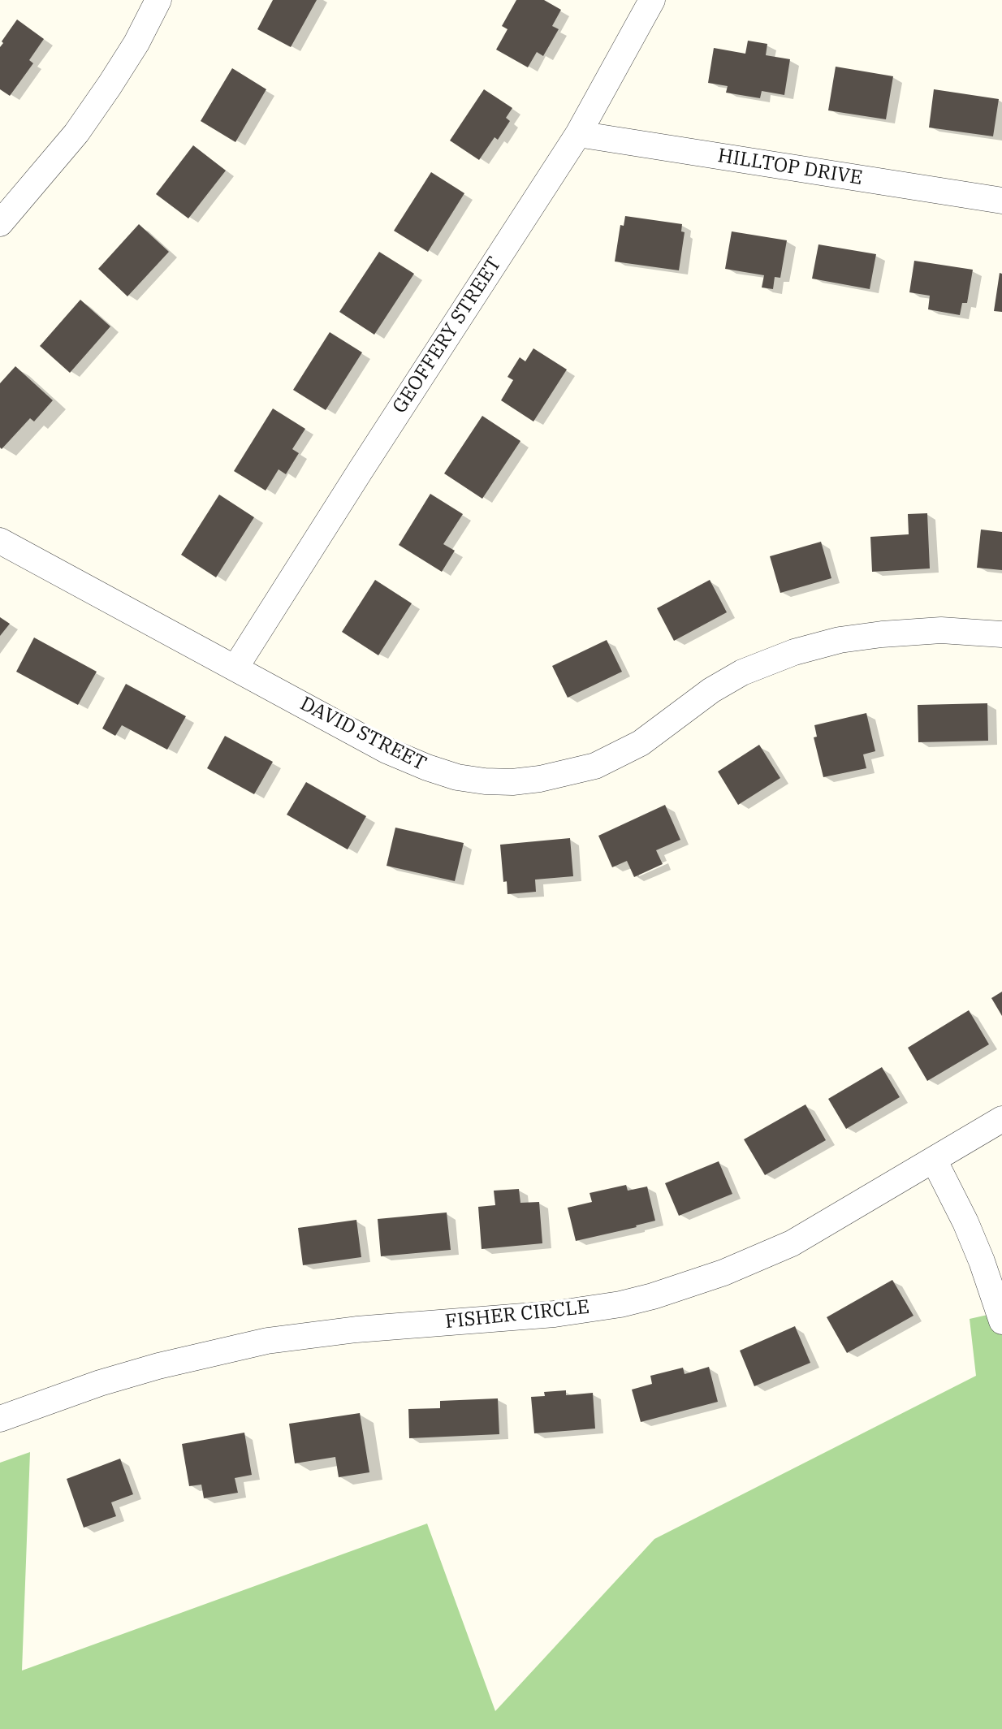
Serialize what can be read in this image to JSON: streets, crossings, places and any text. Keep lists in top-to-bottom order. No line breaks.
{"streets":{"street":["HILLTOP DRIVE","GEOFFERY STREET","DAVID STREET","FISHER CIRCLE"]},"crossings":[["HILLTOP DRIVE","GEOFFERY STREET"],["GEOFFERY STREET","DAVID STREET"]]}
